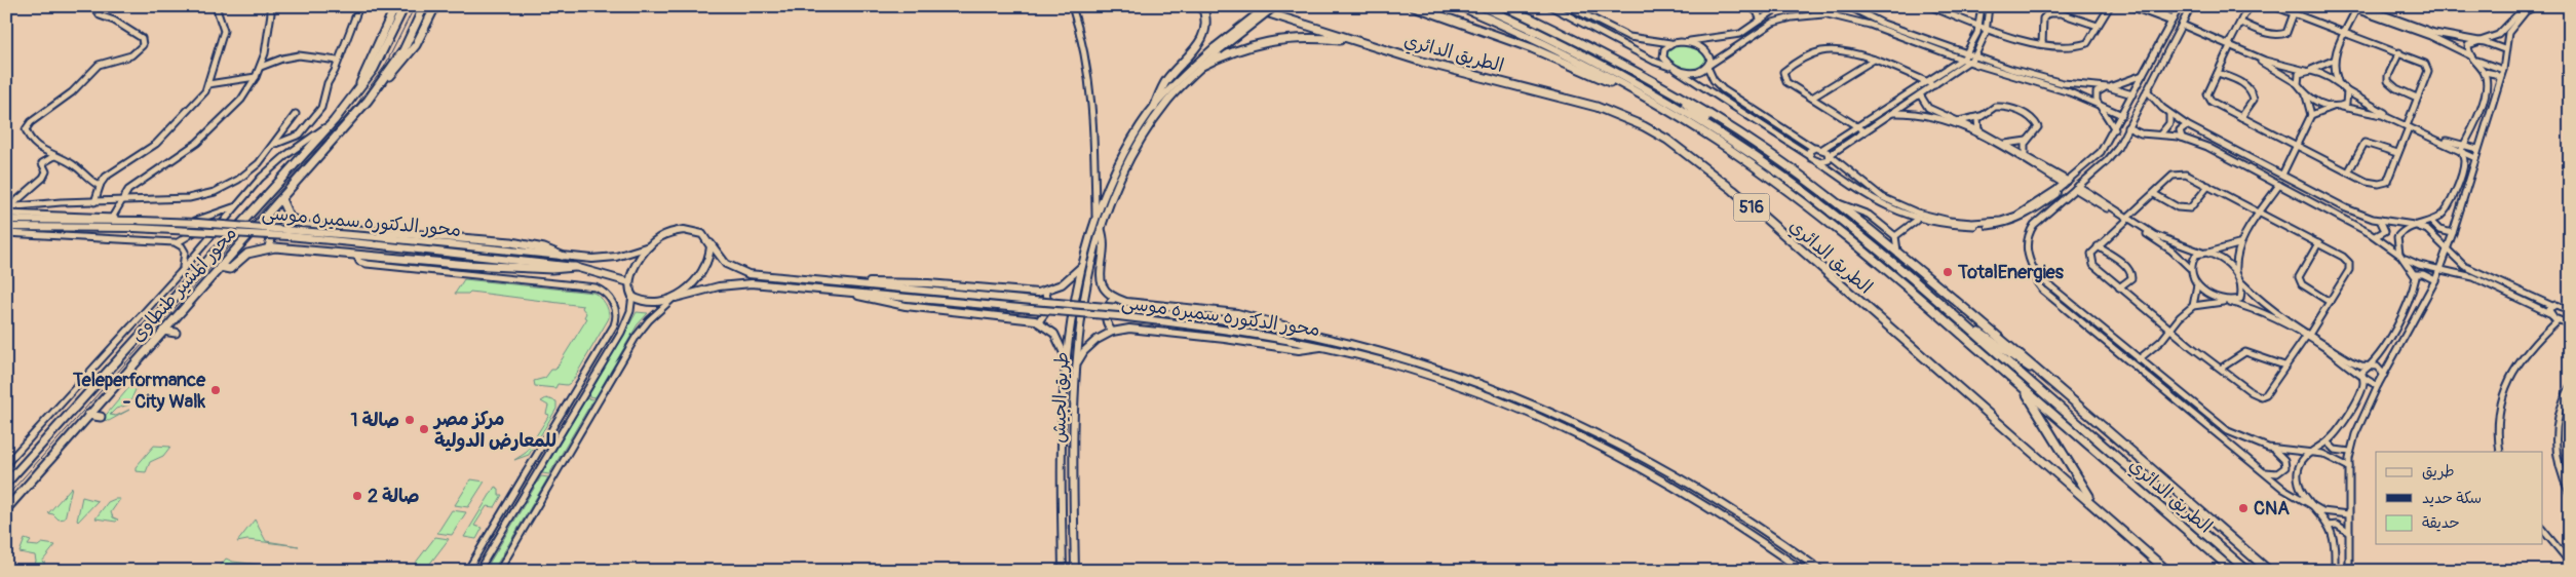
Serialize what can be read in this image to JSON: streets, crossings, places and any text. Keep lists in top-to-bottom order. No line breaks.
{"streets":{"highway":["الطريق الدائري","516","محور المشير طنطاوى"],"main road":["محور الدكتوره سميره موسى","طريق الجيش"]},"crossings":[["الطريق الدائري","516"]],"places":["TotalEnergies","Teleperformance - City Walk","صالة 1","مركز مصر للمعارض الدولية","صالة 2","CNA"],"legend":["طريق","سكة حديد","حديقة"]}
